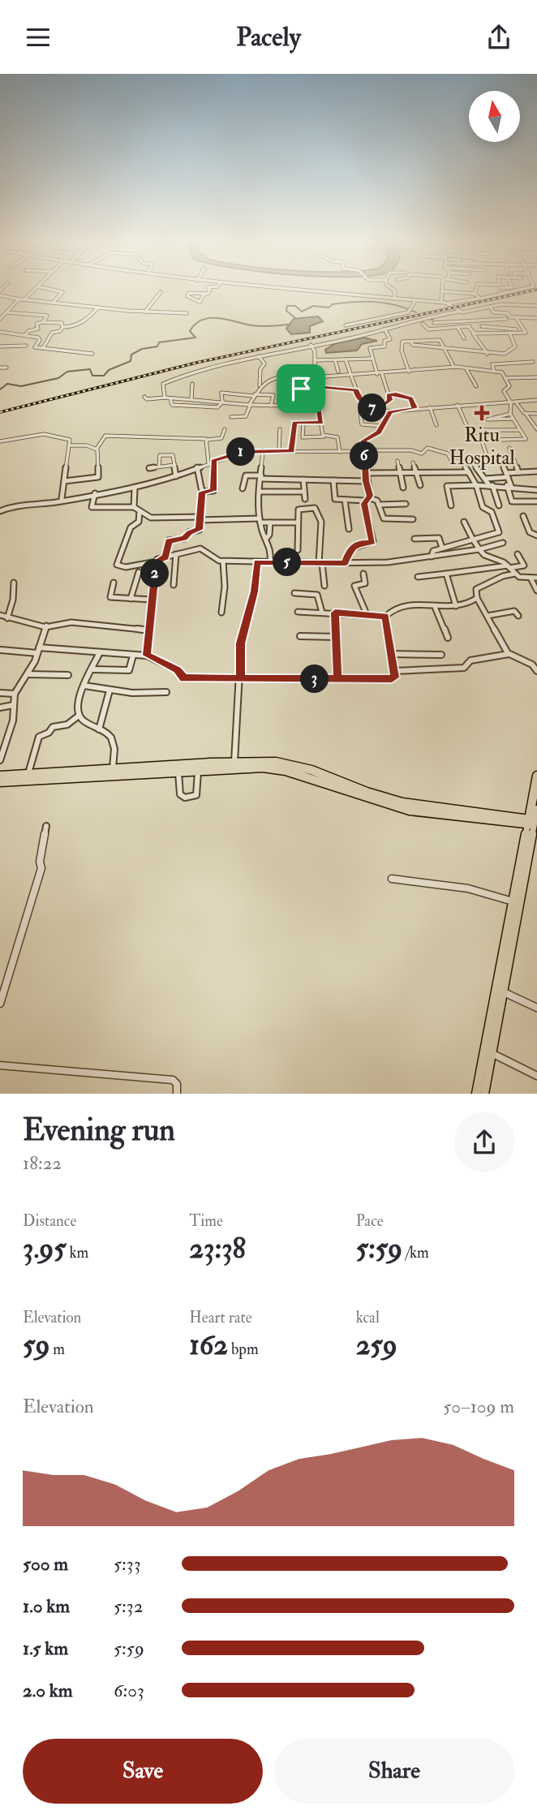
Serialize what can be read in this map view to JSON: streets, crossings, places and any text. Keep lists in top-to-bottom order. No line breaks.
{"places":{"health":["Ritu Hospital"]},"north":"top","page":{"header":"Pacely","pins":["7","1","6","5","2","3"],"heading":["Evening run","18:22"],"stats":[["Distance","3.95 km"],["Time","23:38"],["Pace","5:59 /km"],["Elevation","59 m"],["Heart rate","162 bpm"],["kcal","259"]],"chart":["Elevation","50–109 m"],"list":[{"name":"500 m","note":"5:33"},{"name":"1.0 km","note":"5:32"},{"name":"1.5 km","note":"5:59"},{"name":"2.0 km","note":"6:03"}],"buttons":["Save","Share"]}}
